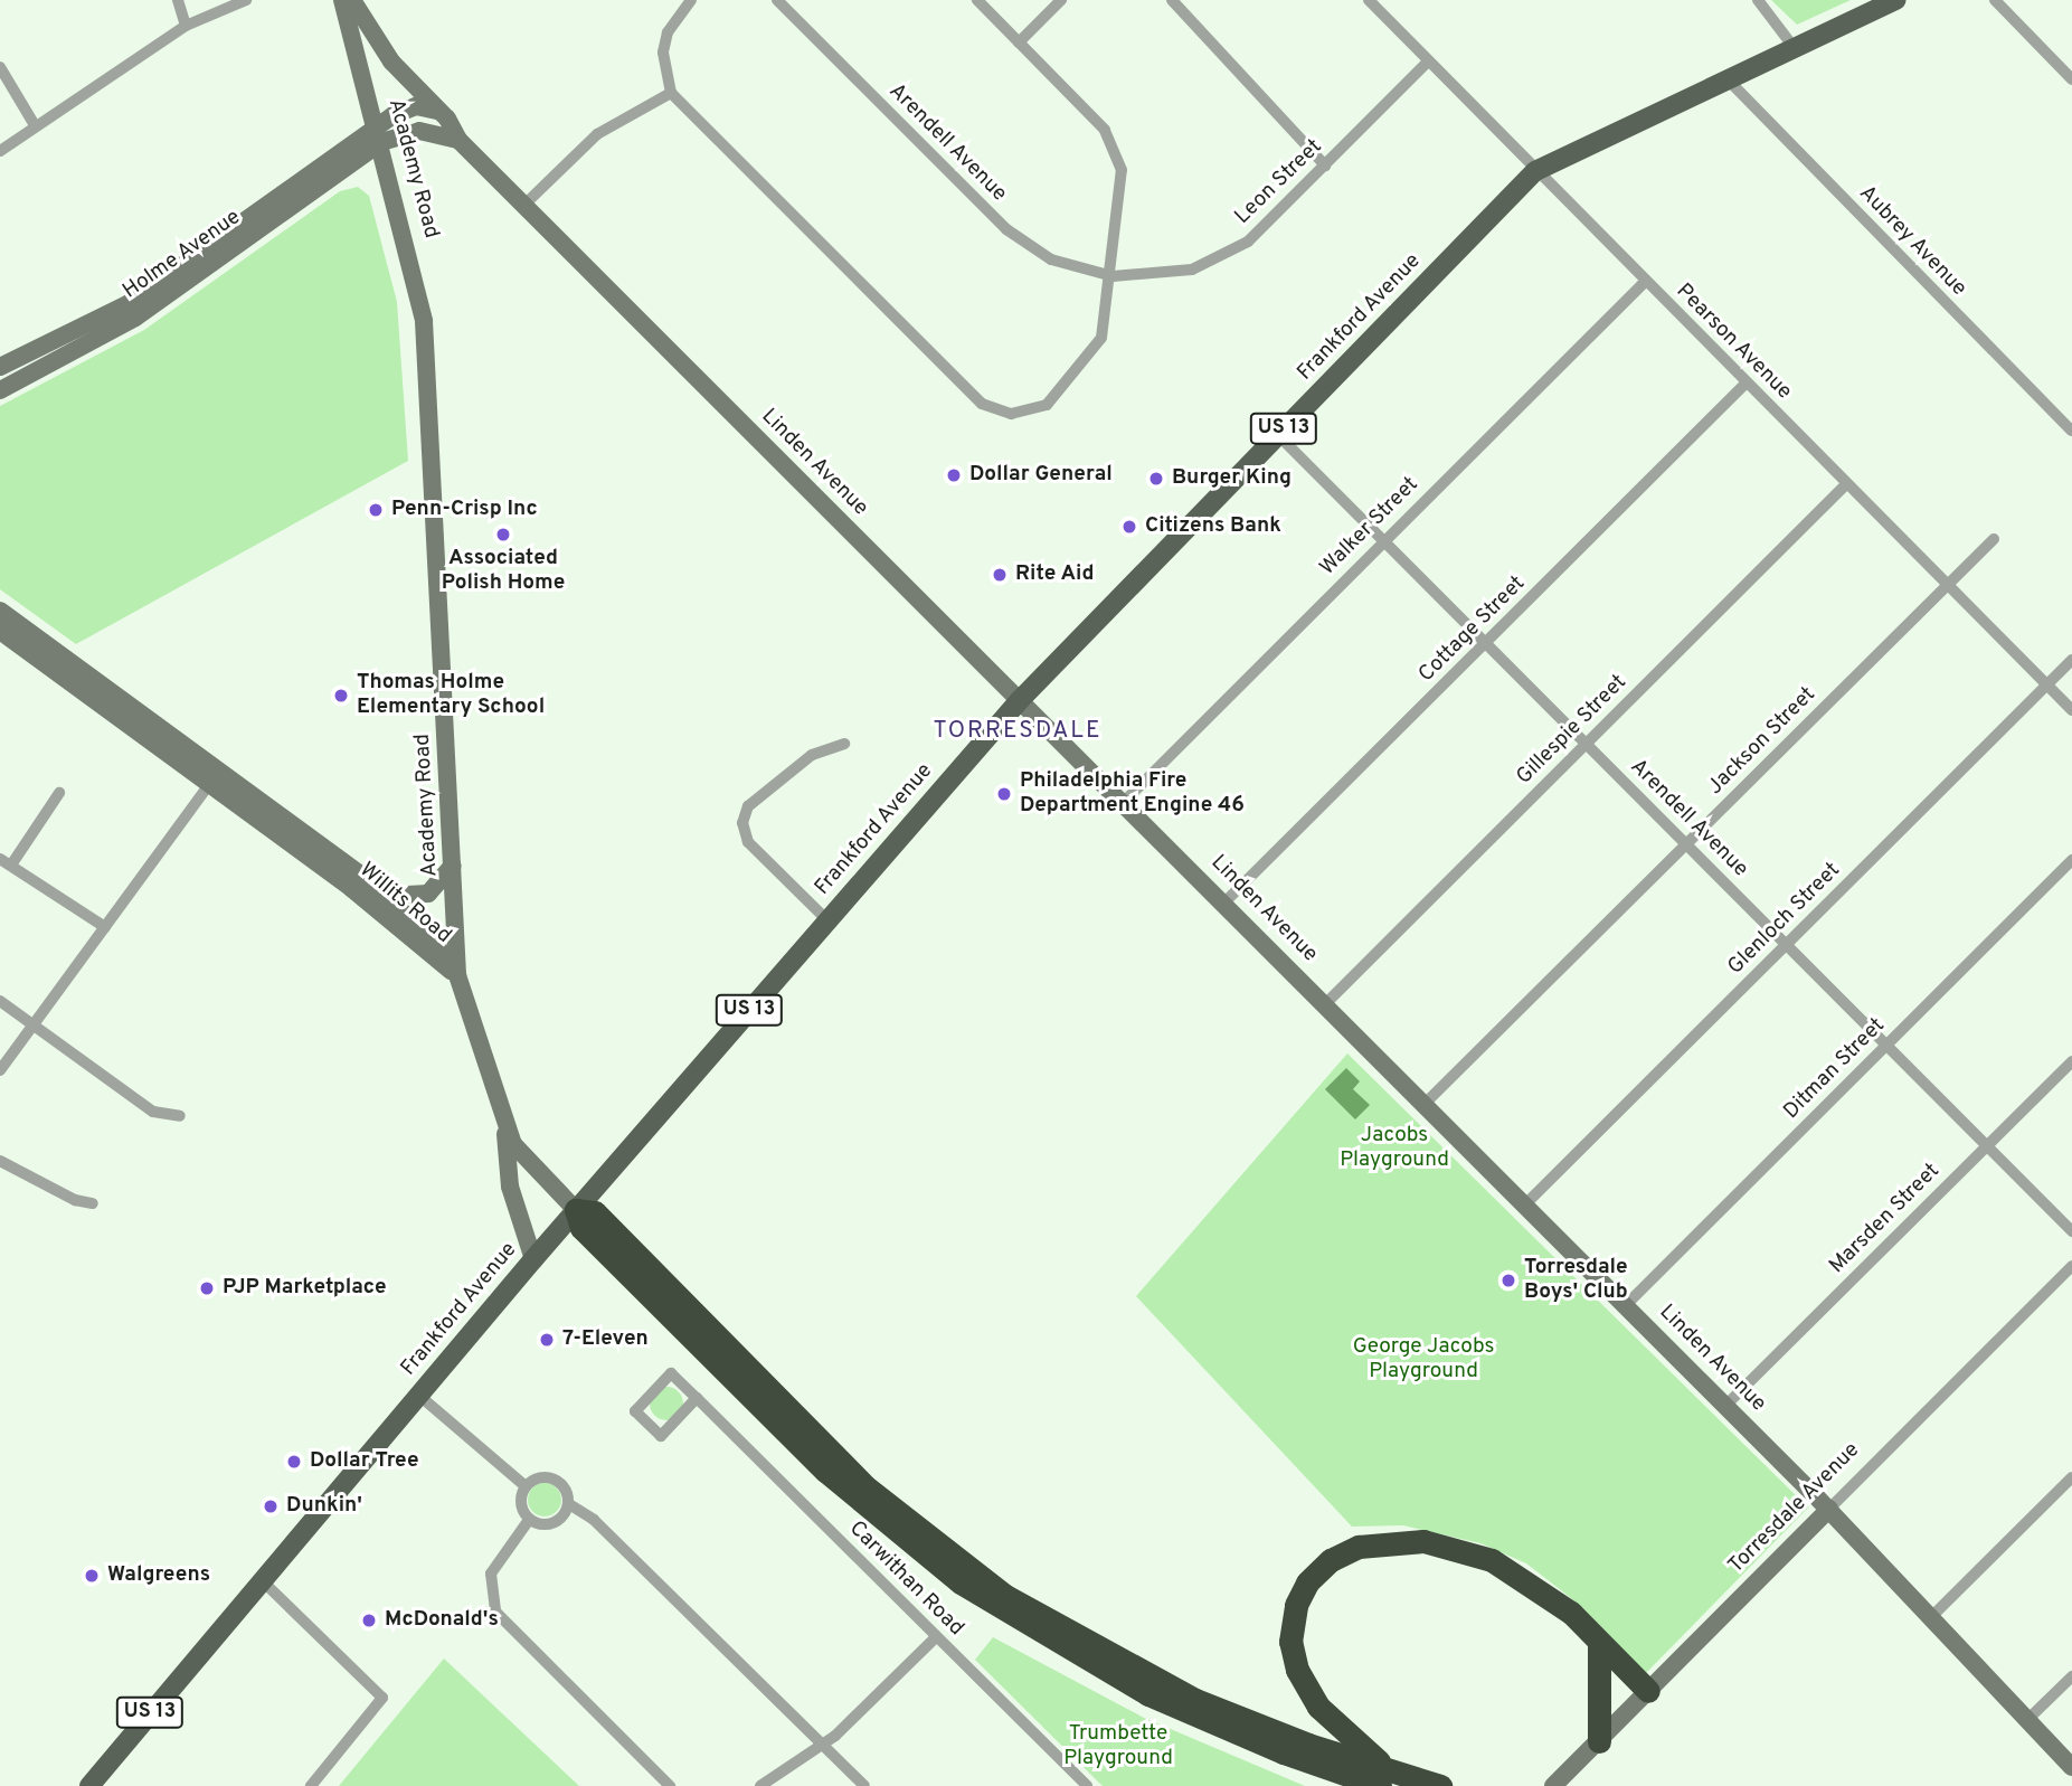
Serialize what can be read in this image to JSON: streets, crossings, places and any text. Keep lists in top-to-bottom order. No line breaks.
{"streets":{"main road":["Academy Road","Holme Avenue","Frankford Avenue","US 13","Linden Avenue","Willits Road","Torresdale Avenue"],"street":["Arendell Avenue","Leon Street","Aubrey Avenue","Pearson Avenue","Walker Street","Cottage Street","Gillespie Street","Jackson Street","Glenloch Street","Ditman Street","Marsden Street","Carwithan Road"]},"crossings":[["Arendell Avenue","Leon Street"],["Arendell Avenue","Frankford Avenue"],["Arendell Avenue","Walker Street"],["Arendell Avenue","Cottage Street"],["Arendell Avenue","Gillespie Street"],["Arendell Avenue","Jackson Street"],["Arendell Avenue","Glenloch Street"],["Arendell Avenue","Ditman Street"],["Arendell Avenue","Marsden Street"],["Academy Road","Holme Avenue"],["Academy Road","Frankford Avenue"],["Academy Road","Willits Road"],["Leon Street","Pearson Avenue"],["Aubrey Avenue","Frankford Avenue"],["Frankford Avenue","Pearson Avenue"],["Frankford Avenue","Linden Avenue"],["Pearson Avenue","Walker Street"],["Pearson Avenue","Cottage Street"],["Pearson Avenue","Gillespie Street"],["Pearson Avenue","Jackson Street"],["Pearson Avenue","Glenloch Street"],["Linden Avenue","Walker Street"],["Linden Avenue","Cottage Street"],["Linden Avenue","Gillespie Street"],["Linden Avenue","Jackson Street"],["Linden Avenue","Glenloch Street"],["Linden Avenue","Ditman Street"],["Linden Avenue","Marsden Street"],["Linden Avenue","Torresdale Avenue"]],"districts":["TORRESDALE"],"parks":["Jacobs Playground","George Jacobs Playground","Trumbette Playground"],"places":["Dollar General","Burger King","Penn-Crisp Inc","Citizens Bank","Associated Polish Home","Rite Aid","Thomas Holme Elementary School","Philadelphia Fire Department Engine 46","Torresdale Boys' Club","PJP Marketplace","7-Eleven","Dollar Tree","Dunkin'","Walgreens","McDonald's"]}
